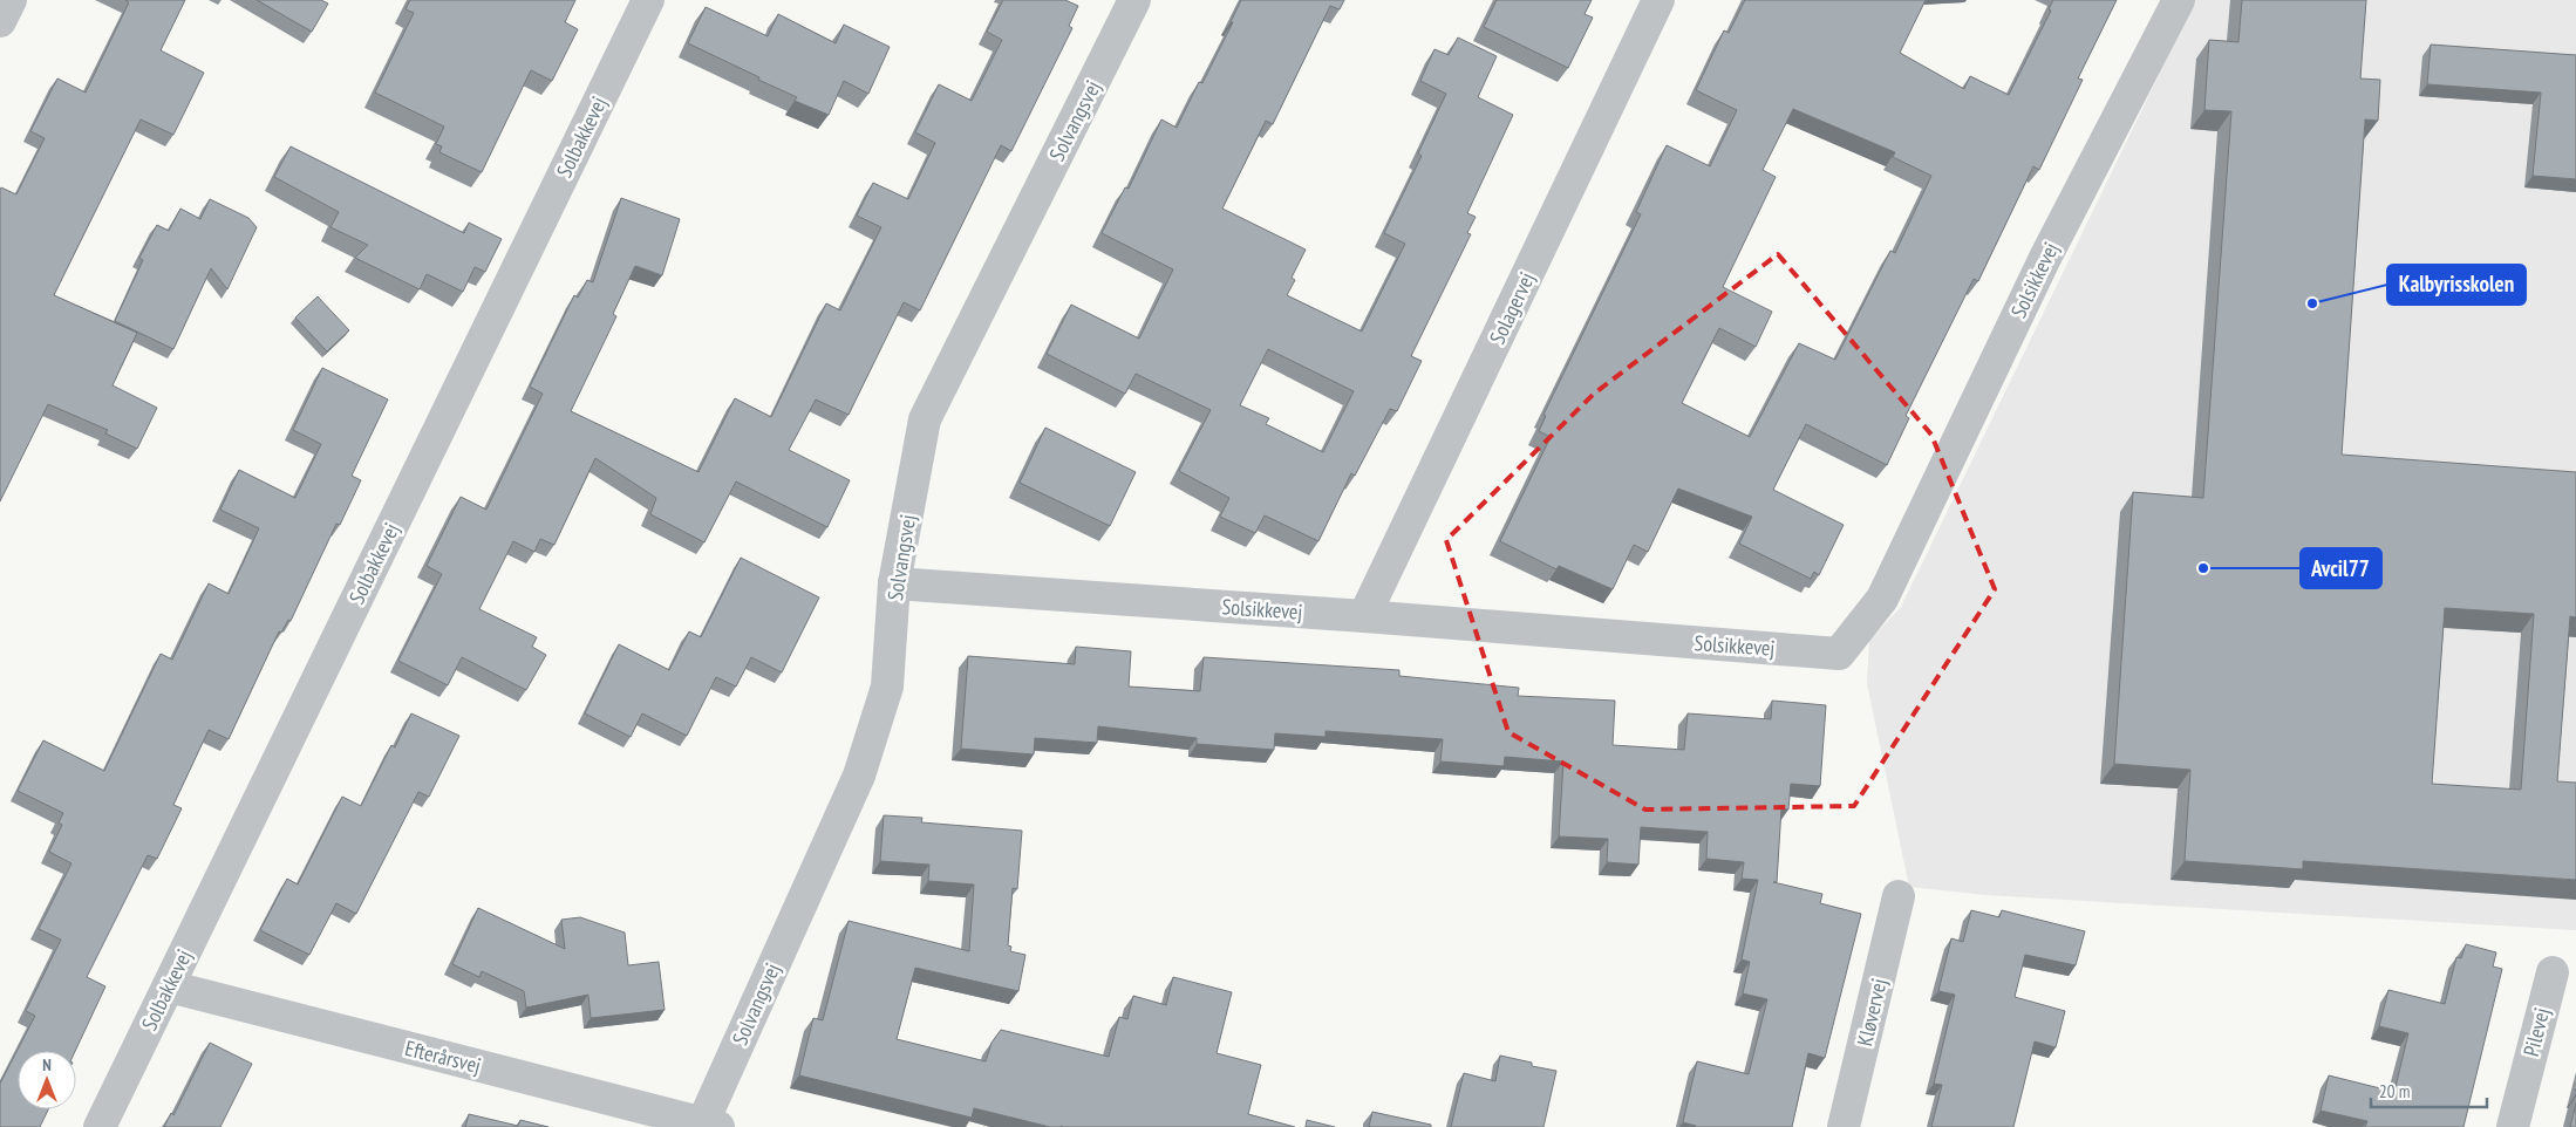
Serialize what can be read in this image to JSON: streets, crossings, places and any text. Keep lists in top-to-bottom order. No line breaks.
{"streets":{"street":["Solvangsvej","Solbakkevej","Solsikkevej","Solagervej","Kløvervej","Pilevej","Efterårsvej"]},"crossings":[["Solvangsvej","Solsikkevej"],["Solvangsvej","Efterårsvej"],["Solbakkevej","Efterårsvej"],["Solsikkevej","Solagervej"]],"places":["Kalbyrisskolen","Avcil77"],"scale_bar":"20 m","north":"top"}
